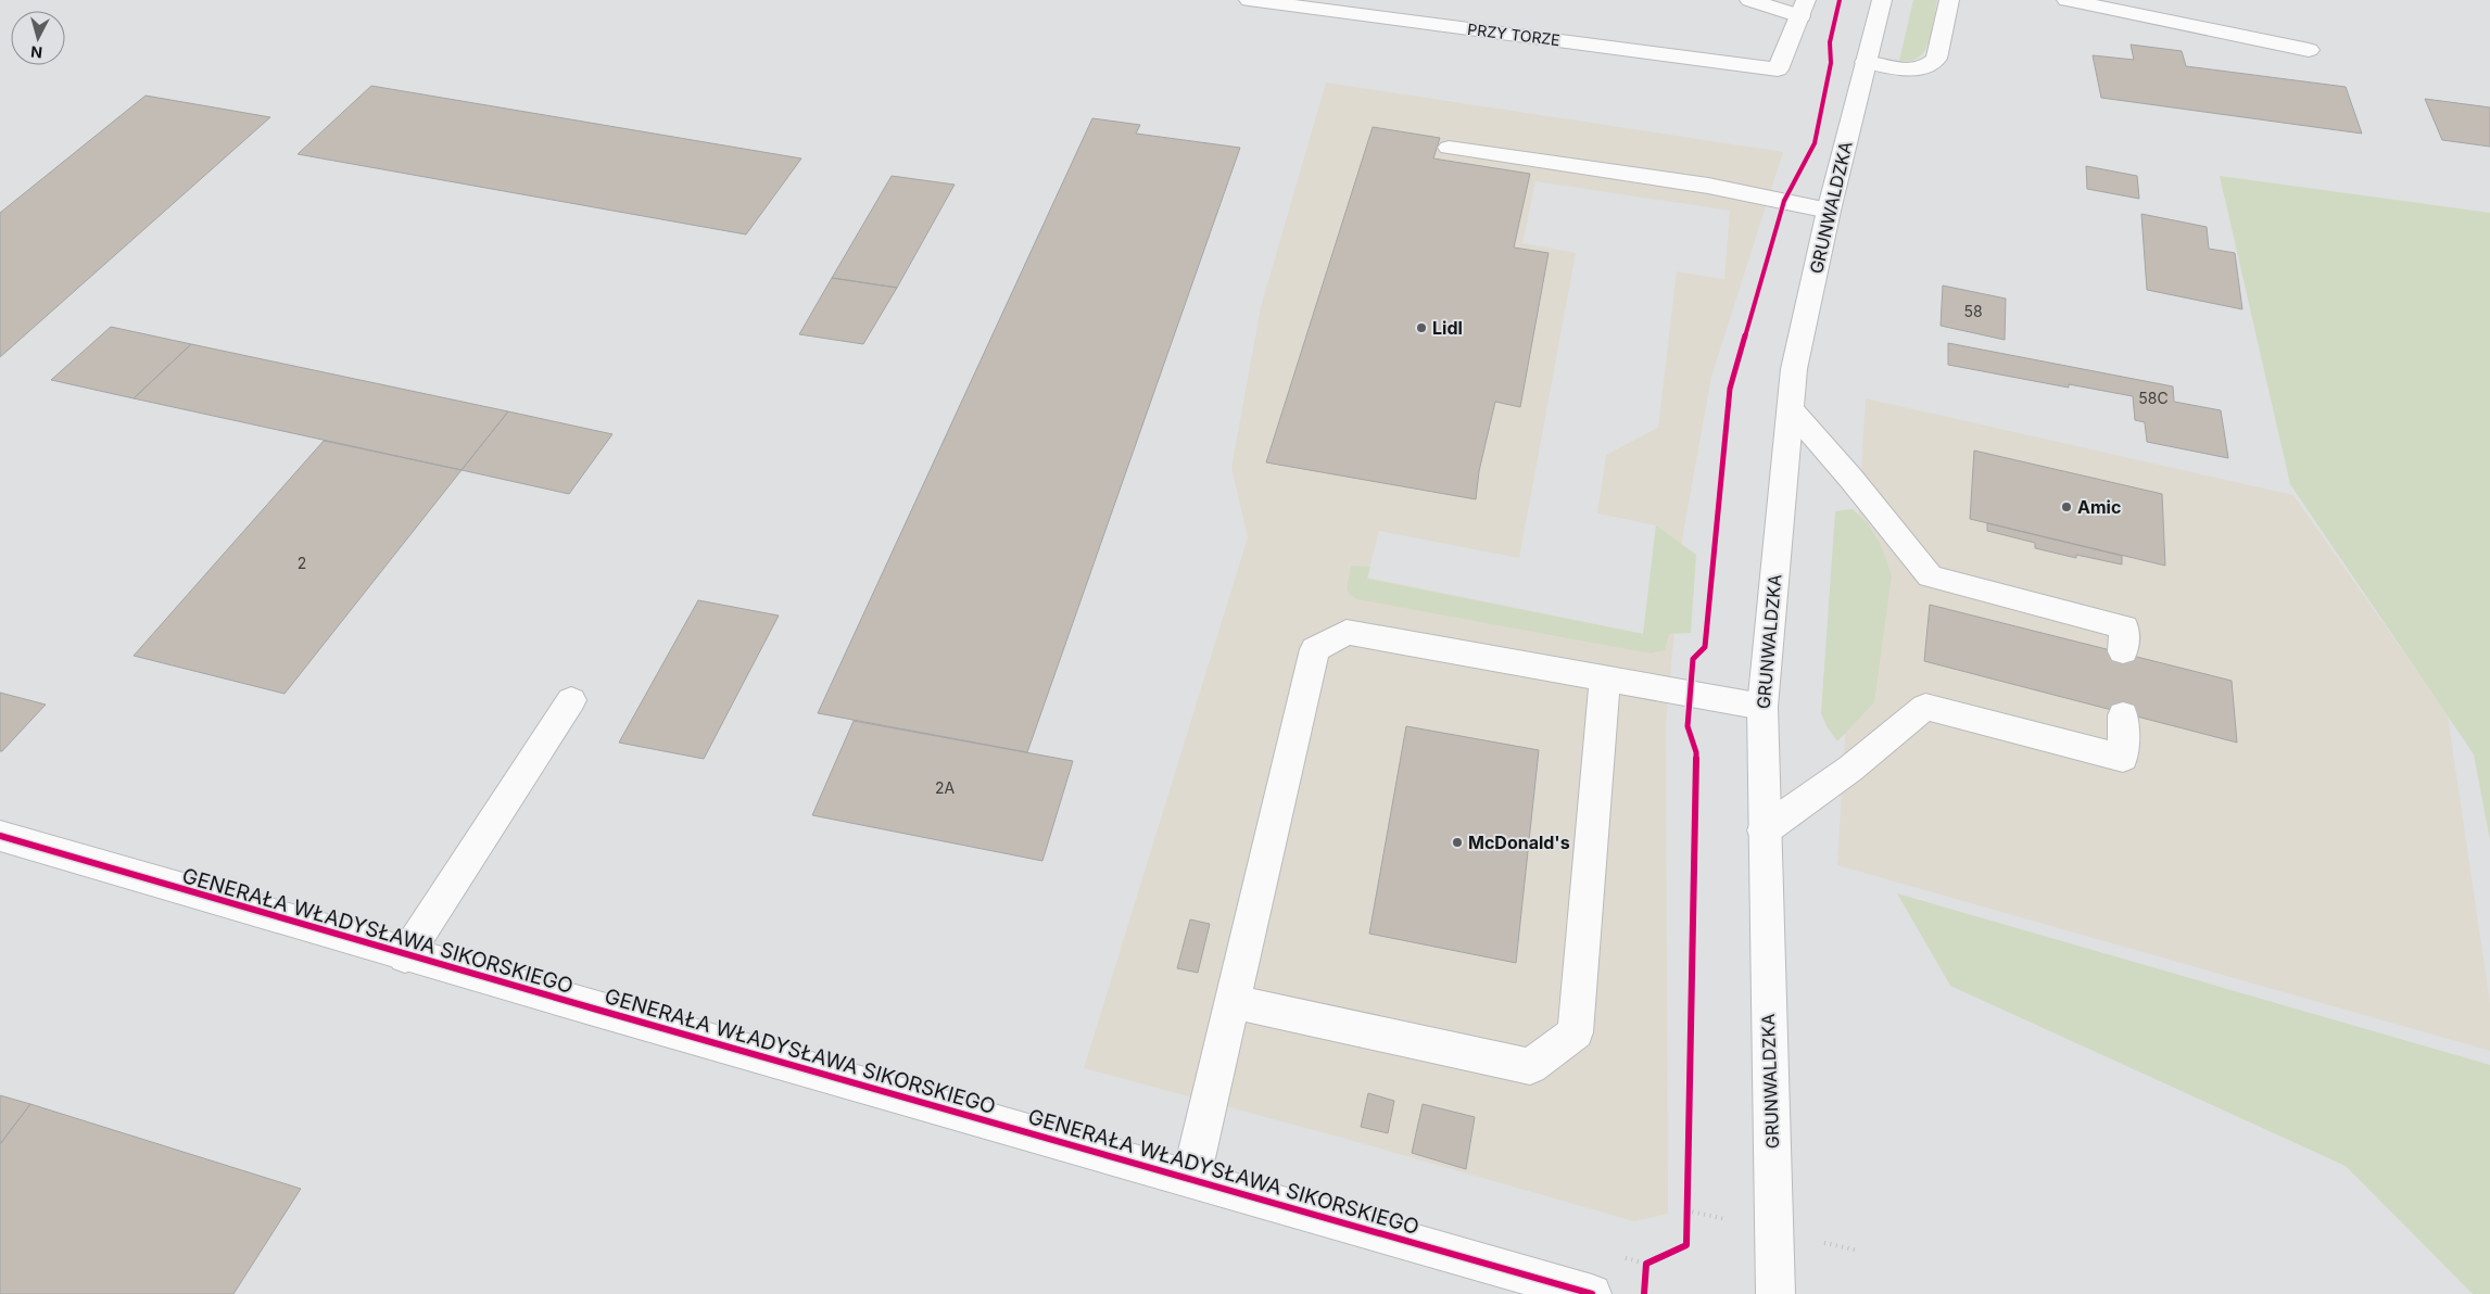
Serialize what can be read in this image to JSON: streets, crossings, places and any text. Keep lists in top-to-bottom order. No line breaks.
{"streets":{"street":["PRZY TORZE","GRUNWALDZKA","GENERAŁA WŁADYSŁAWA SIKORSKIEGO"]},"places":["Lidl","Amic","McDonald's"],"house_numbers":["58","58C","2","2A"],"north":"bottom"}
